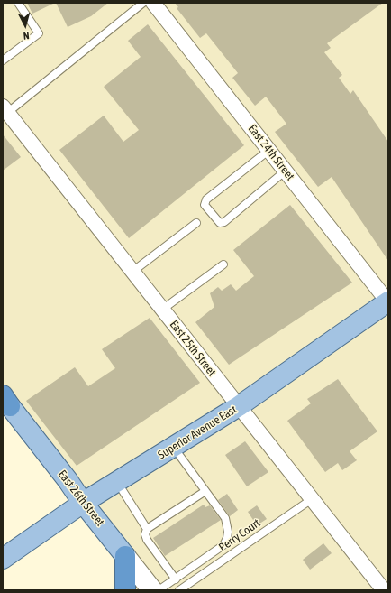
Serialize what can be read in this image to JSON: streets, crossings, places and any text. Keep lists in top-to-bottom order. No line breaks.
{"streets":{"main road":["Superior Avenue East","East 26th Street"],"street":["East 24th Street","East 25th Street"],"lane":["Perry Court"]},"crossings":[["East 24th Street","Superior Avenue East"],["East 25th Street","Superior Avenue East"],["East 25th Street","Perry Court"],["Superior Avenue East","East 26th Street"]],"north":"bottom"}
